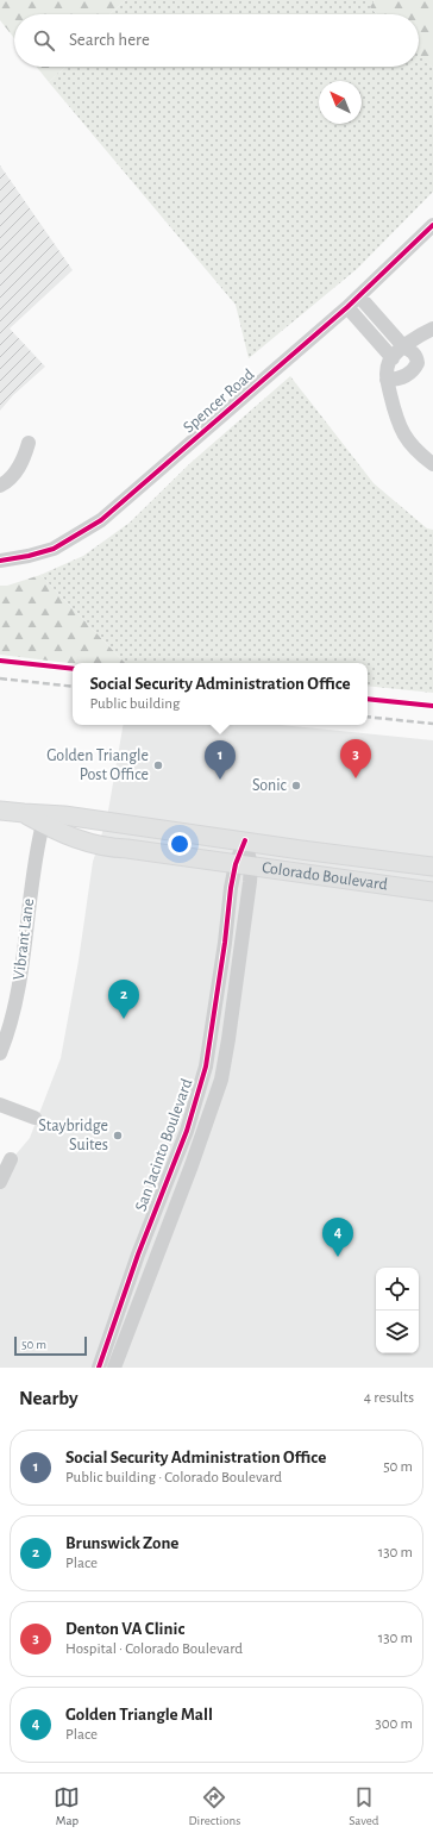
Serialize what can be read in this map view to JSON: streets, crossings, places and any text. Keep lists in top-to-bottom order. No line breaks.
{"streets":{"main road":["Colorado Boulevard"],"street":["Spencer Road","Vibrant Lane","San Jacinto Boulevard"]},"crossings":[["Colorado Boulevard","Vibrant Lane"],["Colorado Boulevard","San Jacinto Boulevard"]],"places":["Golden Triangle Post Office","Sonic","Staybridge Suites"],"scale_bar":"50 m","north":"top left","page":{"search":"Search here","popup":["Social Security Administration Office","Public building"],"pins":["3","1","2","4"],"scale":"50 m","heading":["Nearby","4 results"],"list":[{"mark":"1","name":"Social Security Administration Office","note":"Public building · Colorado Boulevard","value":"50 m"},{"mark":"2","name":"Brunswick Zone","note":"Place","value":"130 m"},{"mark":"3","name":"Denton VA Clinic","note":"Hospital · Colorado Boulevard","value":"130 m"},{"mark":"4","name":"Golden Triangle Mall","note":"Place","value":"300 m"}],"nav":["Map","Directions","Saved"]}}
